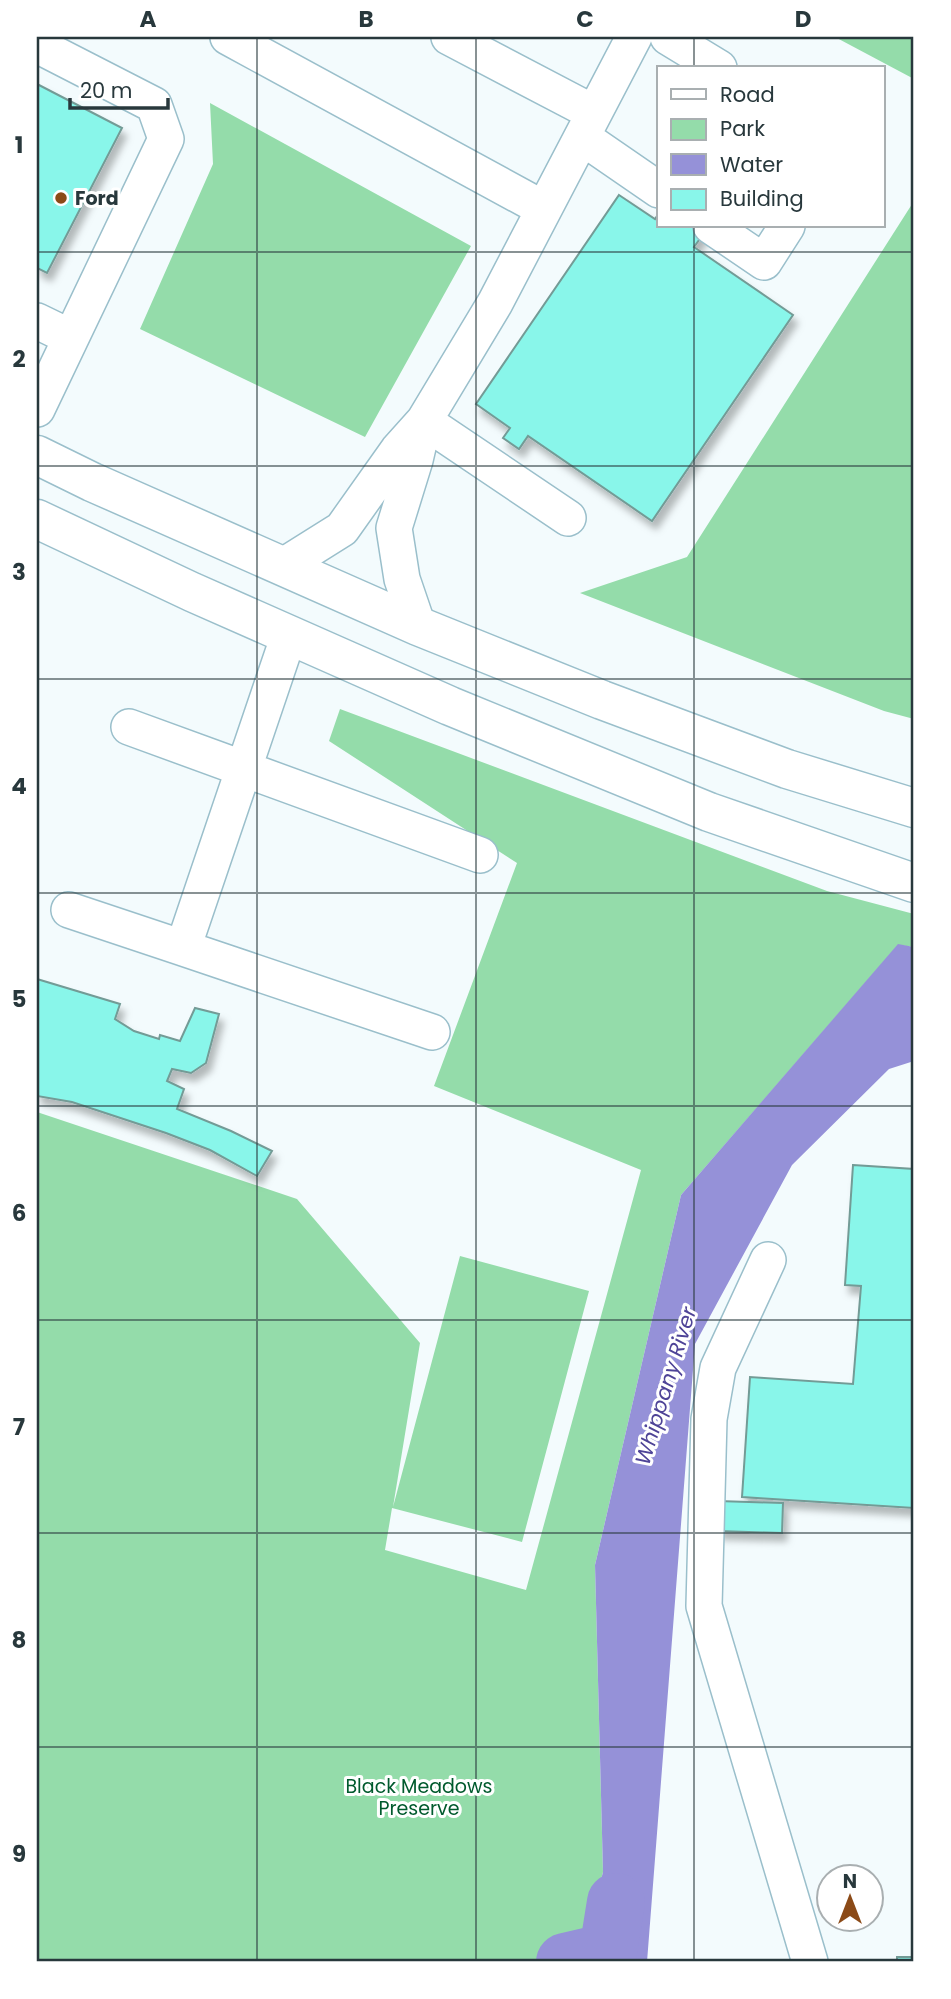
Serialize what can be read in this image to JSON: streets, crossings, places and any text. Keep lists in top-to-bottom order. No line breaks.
{"water":["Whippany River"],"parks":["Black Meadows Preserve"],"places":["Ford"],"legend":["Road","Park","Water","Building"],"scale_bar":"20 m","north":"top","grid":{"columns":["A","B","C","D"],"rows":["1","2","3","4","5","6","7","8","9"]}}
